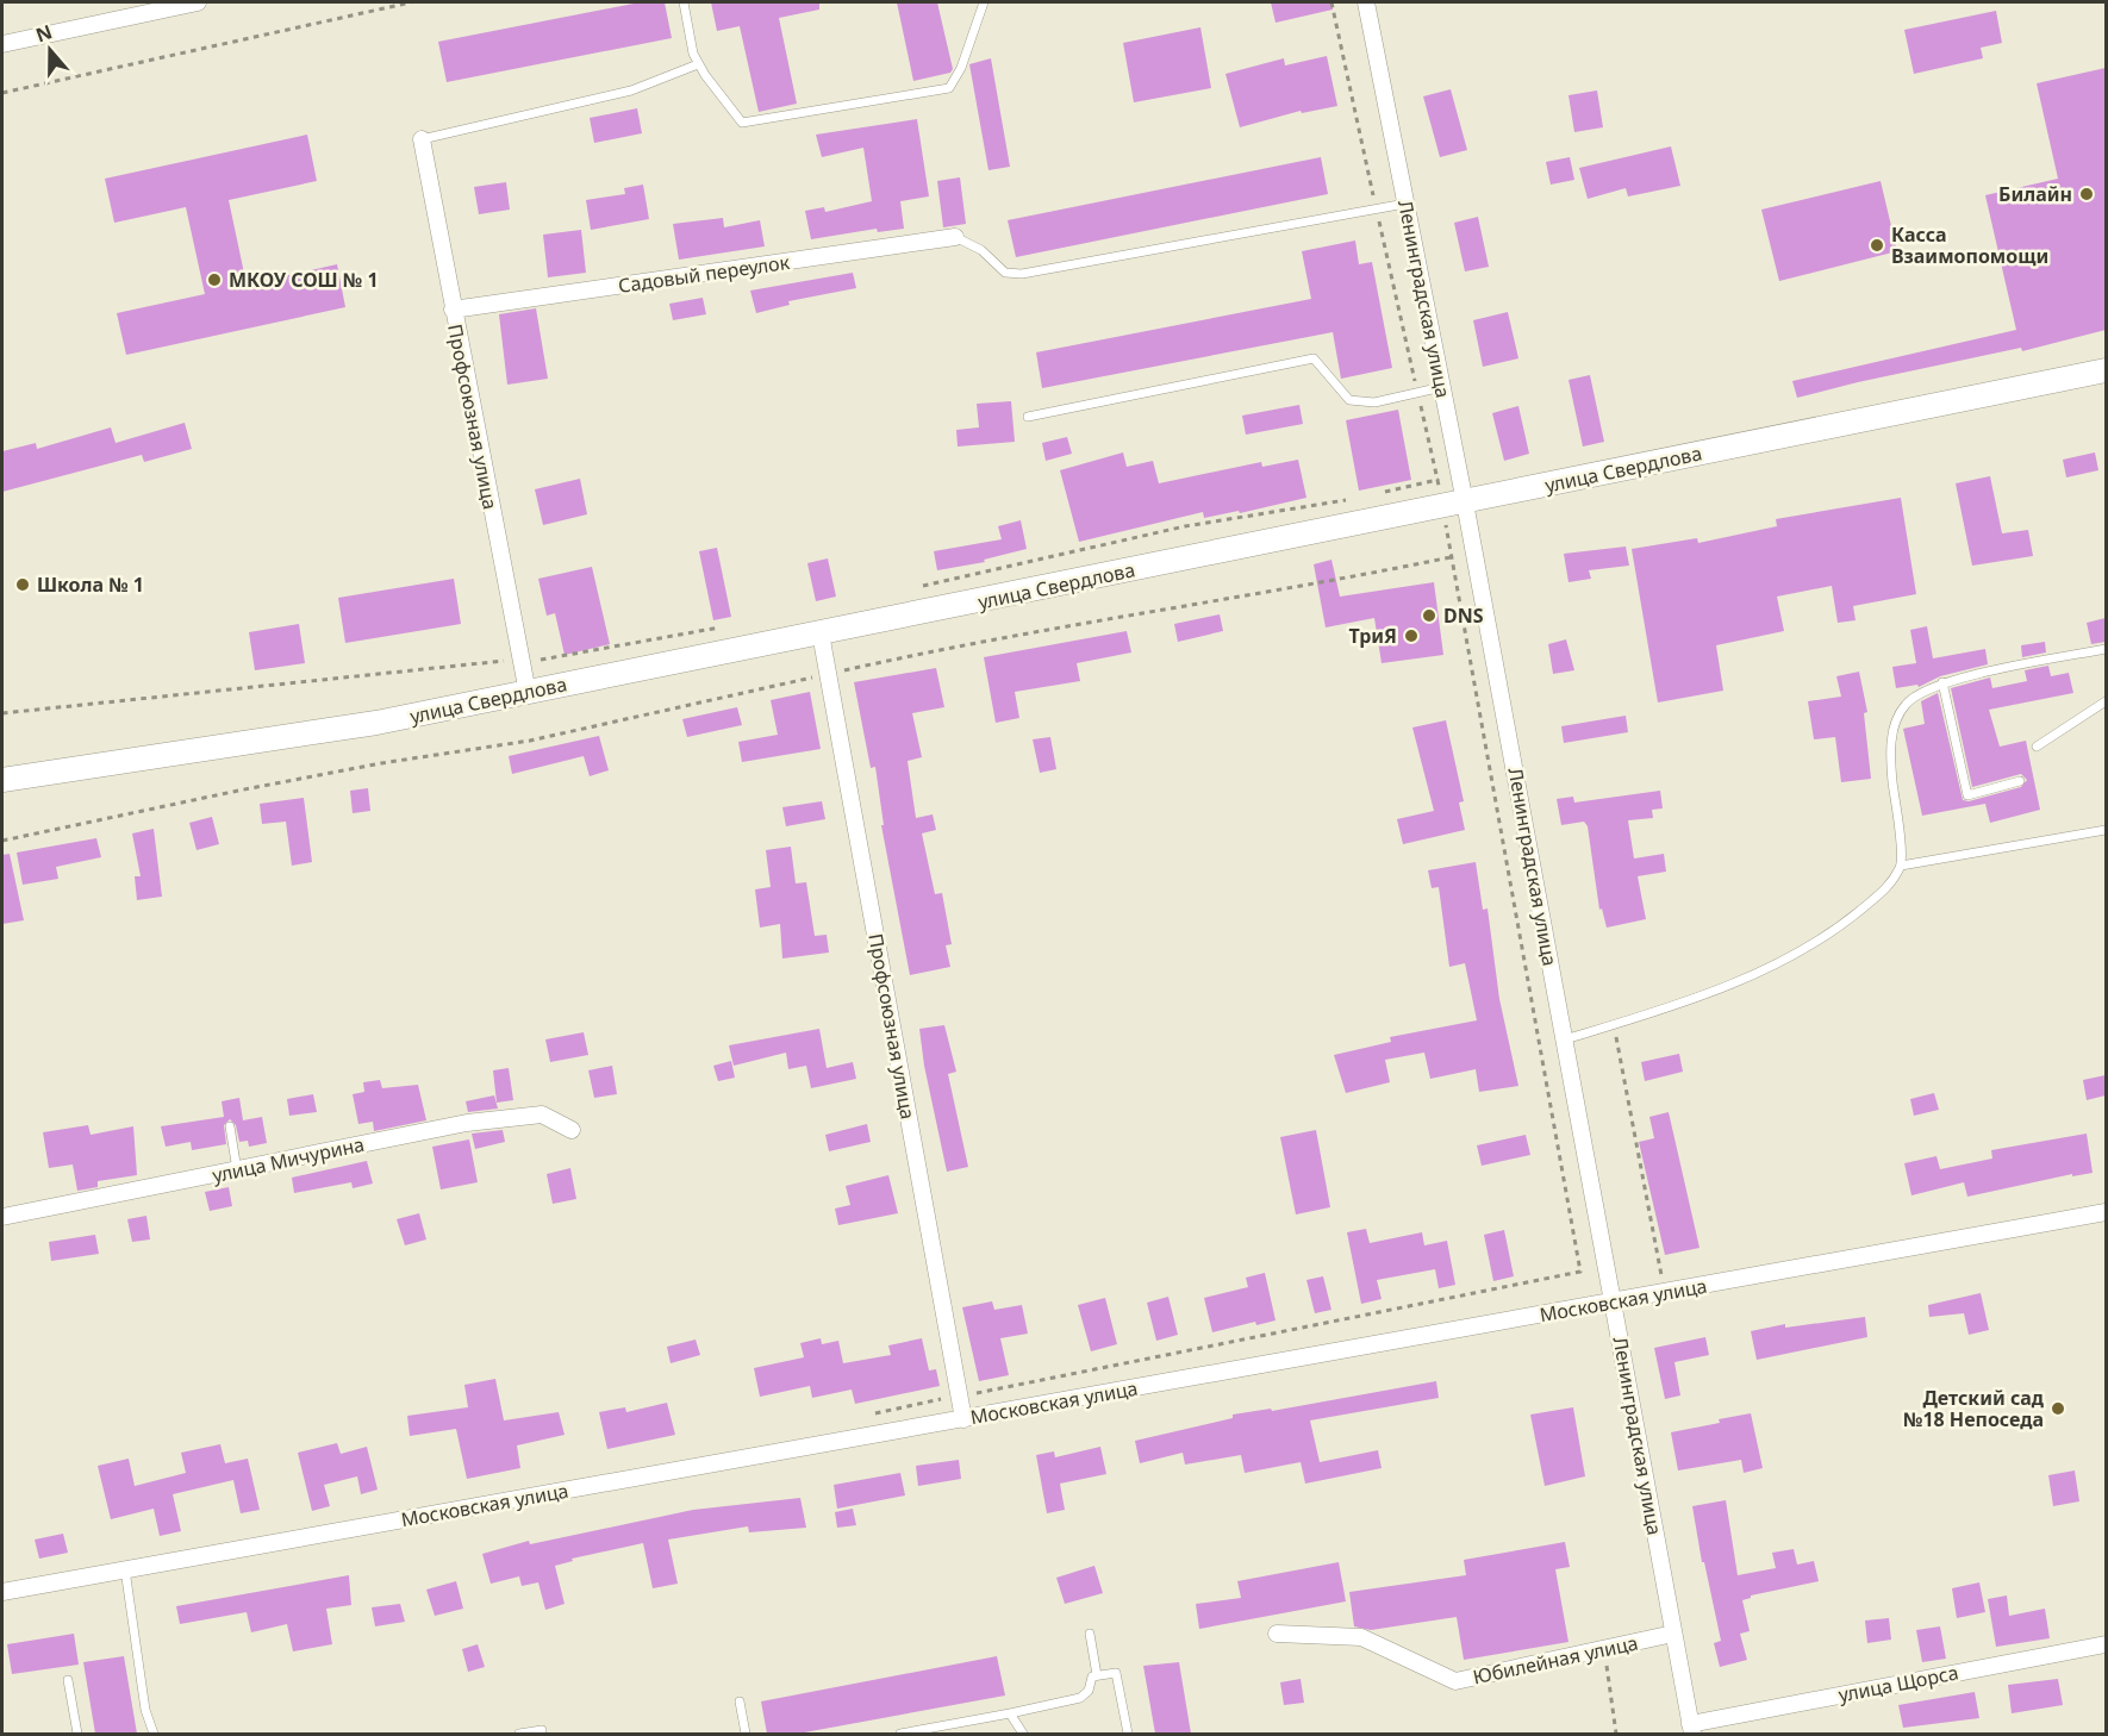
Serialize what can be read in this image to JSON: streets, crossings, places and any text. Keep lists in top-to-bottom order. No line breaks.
{"streets":{"street":["Садовый переулок","Ленинградская улица","Профсоюзная улица","улица Свердлова","улица Мичурина","Московская улица","Юбилейная улица","улица Щорса"]},"crossings":[["Садовый переулок","Профсоюзная улица"],["Ленинградская улица","улица Свердлова"],["Ленинградская улица","Московская улица"],["Ленинградская улица","Юбилейная улица"],["Ленинградская улица","улица Щорса"],["Профсоюзная улица","улица Свердлова"],["Профсоюзная улица","Московская улица"]],"places":["Билайн","Касса Взаимопомощи","МКОУ СОШ № 1","Школа № 1","DNS","ТриЯ","Детский сад №18 Непоседа"],"north":"top"}
